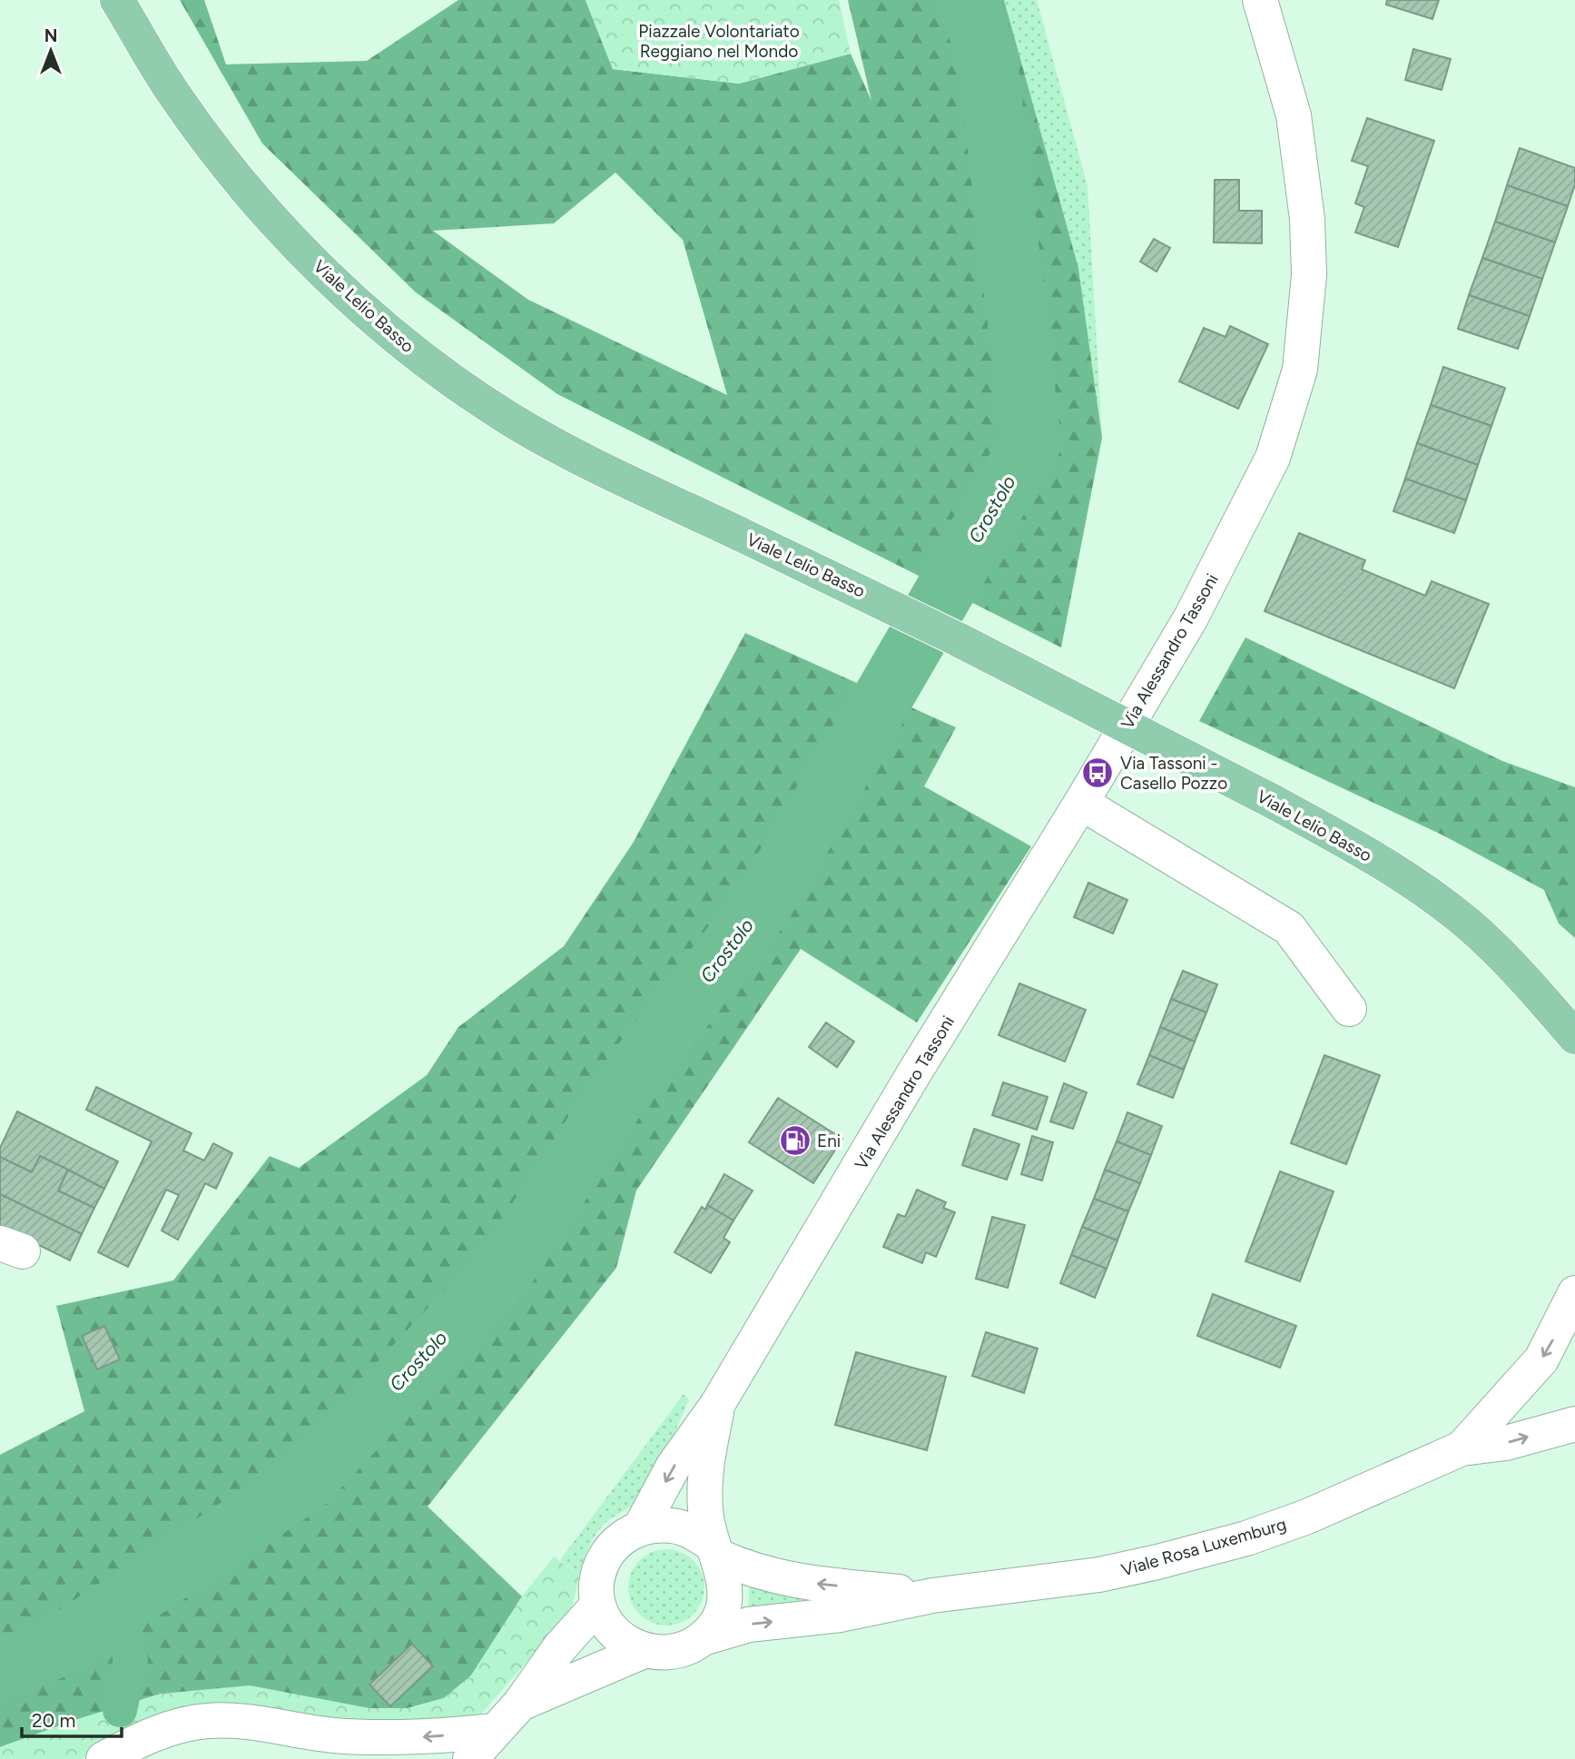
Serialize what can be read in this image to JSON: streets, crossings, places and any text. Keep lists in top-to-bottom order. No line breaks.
{"streets":{"main road":["Viale Lelio Basso"],"street":["Via Alessandro Tassoni","Viale Rosa Luxemburg"]},"crossings":[["Via Alessandro Tassoni","Viale Rosa Luxemburg"]],"water":["Crostolo"],"parks":["Piazzale Volontariato Reggiano nel Mondo"],"places":{"bus stop":["Via Tassoni - Casello Pozzo"],"fuel station":["Eni"]},"scale_bar":"20 m","north":"top"}
